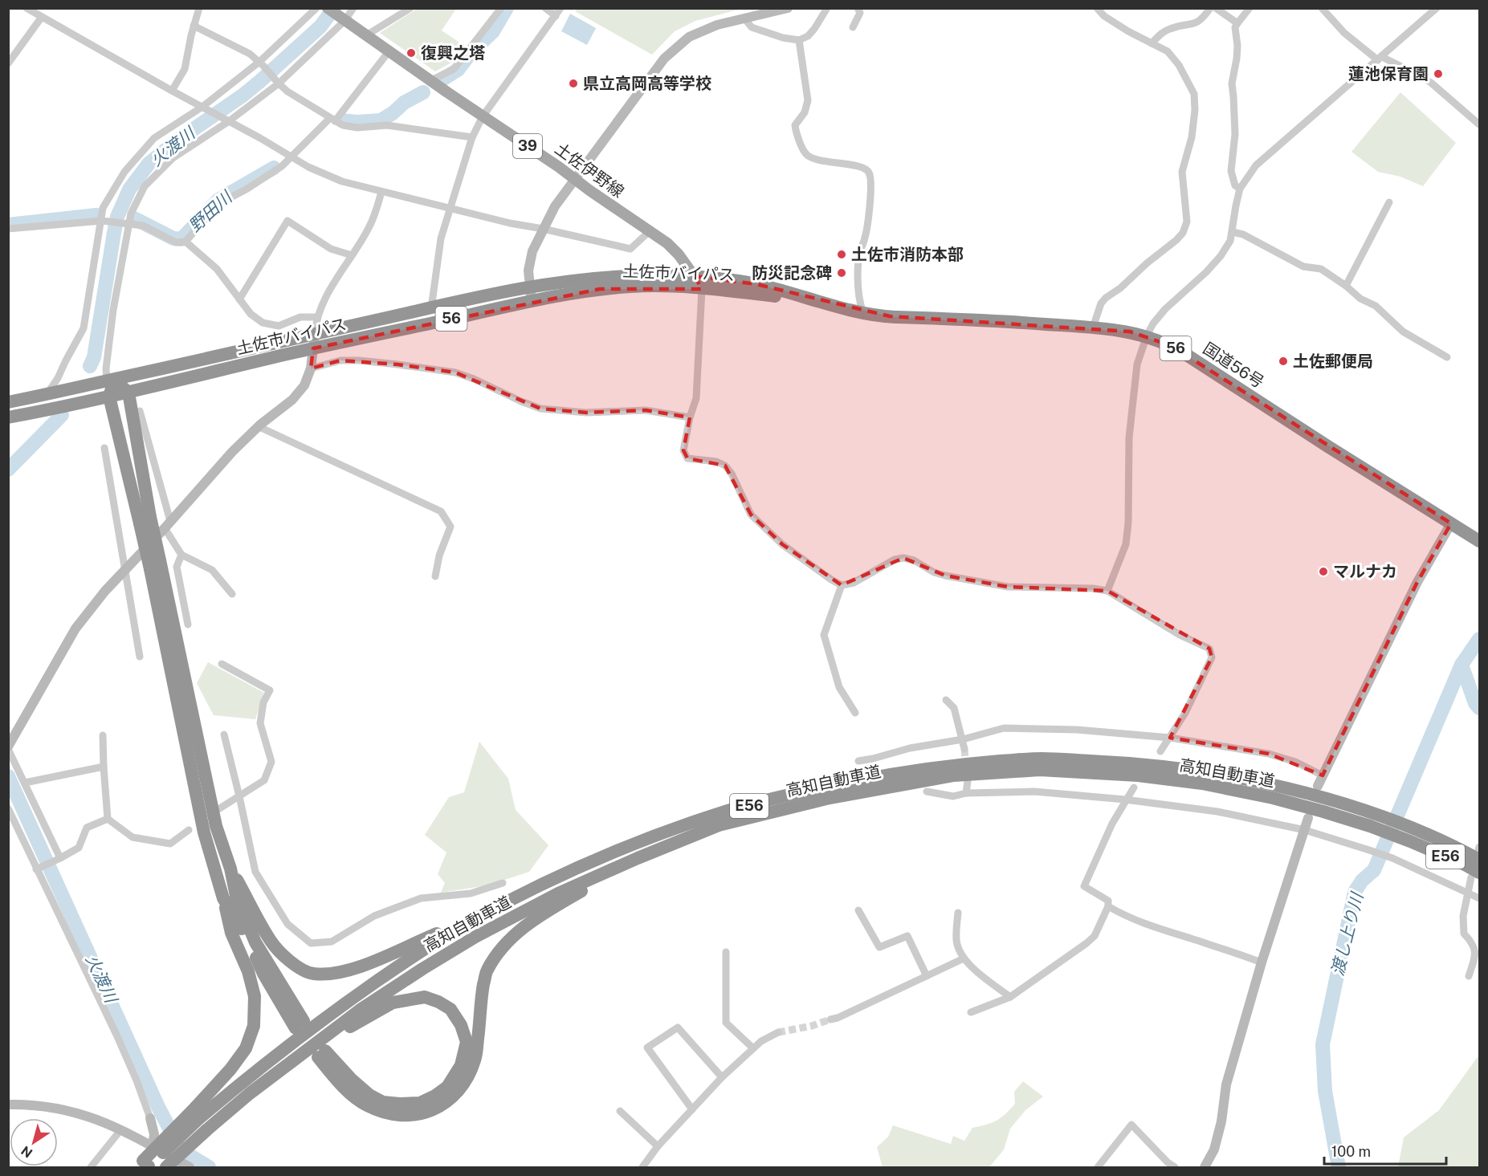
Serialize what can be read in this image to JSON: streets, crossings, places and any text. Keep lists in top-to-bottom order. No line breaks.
{"streets":{"highway":["土佐市バイパス","56","国道56号","高知自動車道","E56"],"main road":["39","土佐伊野線"]},"crossings":[["土佐伊野線","土佐市バイパス"],["土佐市バイパス","国道56号"]],"water":["火渡川","野田川","渡し上り川"],"places":["復興之塔","蓮池保育園","県立高岡高等学校","土佐市消防本部","防災記念碑","土佐郵便局","マルナカ"],"scale_bar":"100 m","north":"bottom left"}
